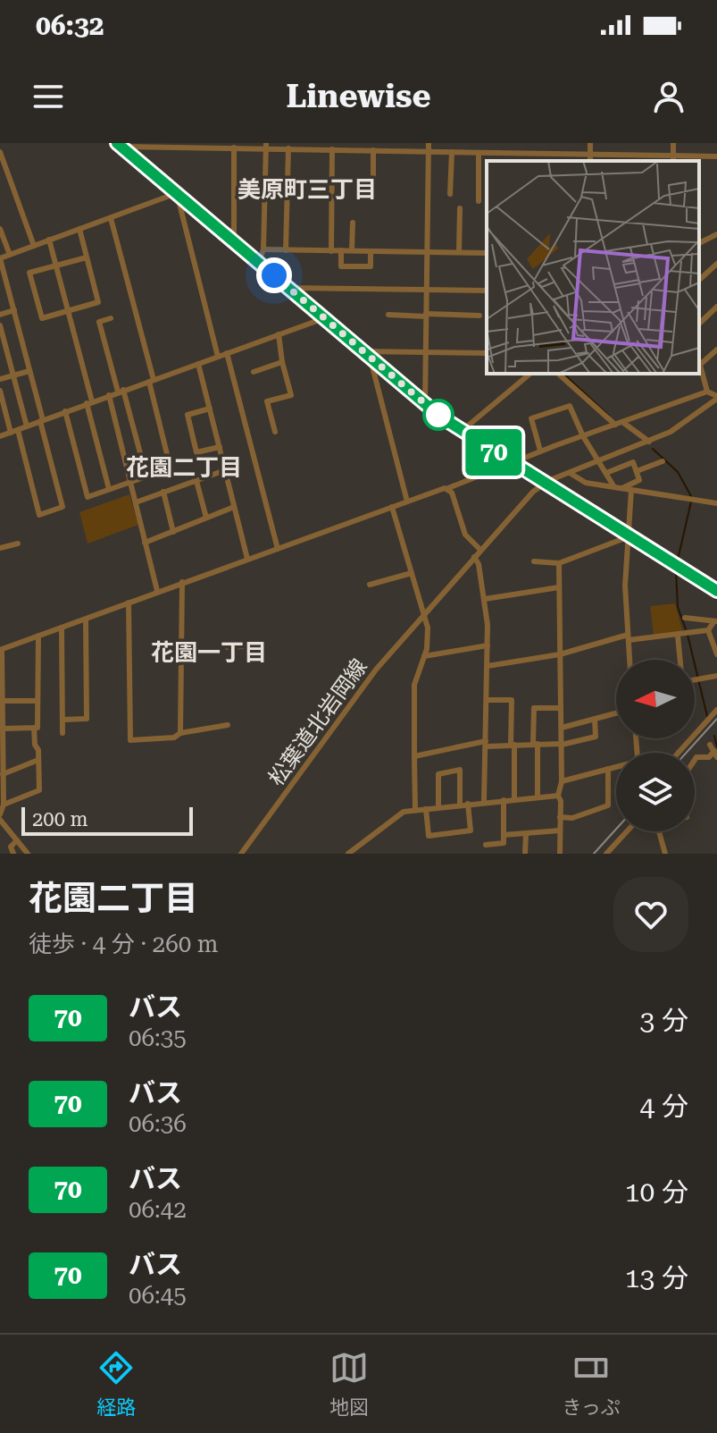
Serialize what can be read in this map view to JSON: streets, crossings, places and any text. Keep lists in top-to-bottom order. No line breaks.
{"streets":{"street":["松葉道北岩岡線"]},"districts":["美原町三丁目","花園二丁目","花園一丁目"],"lines":["bus line 70"],"scale_bar":"200 m","north":"left","page":{"status":"06:32","header":"Linewise","on_map":"70","scale":"200 m","heading":["花園二丁目","徒歩 · 4 分 · 260 m"],"list":[{"mark":"70","name":"バス","note":"06:35","value":"3 分"},{"mark":"70","name":"バス","note":"06:36","value":"4 分"},{"mark":"70","name":"バス","note":"06:42","value":"10 分"},{"mark":"70","name":"バス","note":"06:45","value":"13 分"}],"tabs":["経路","地図","きっぷ"]}}
